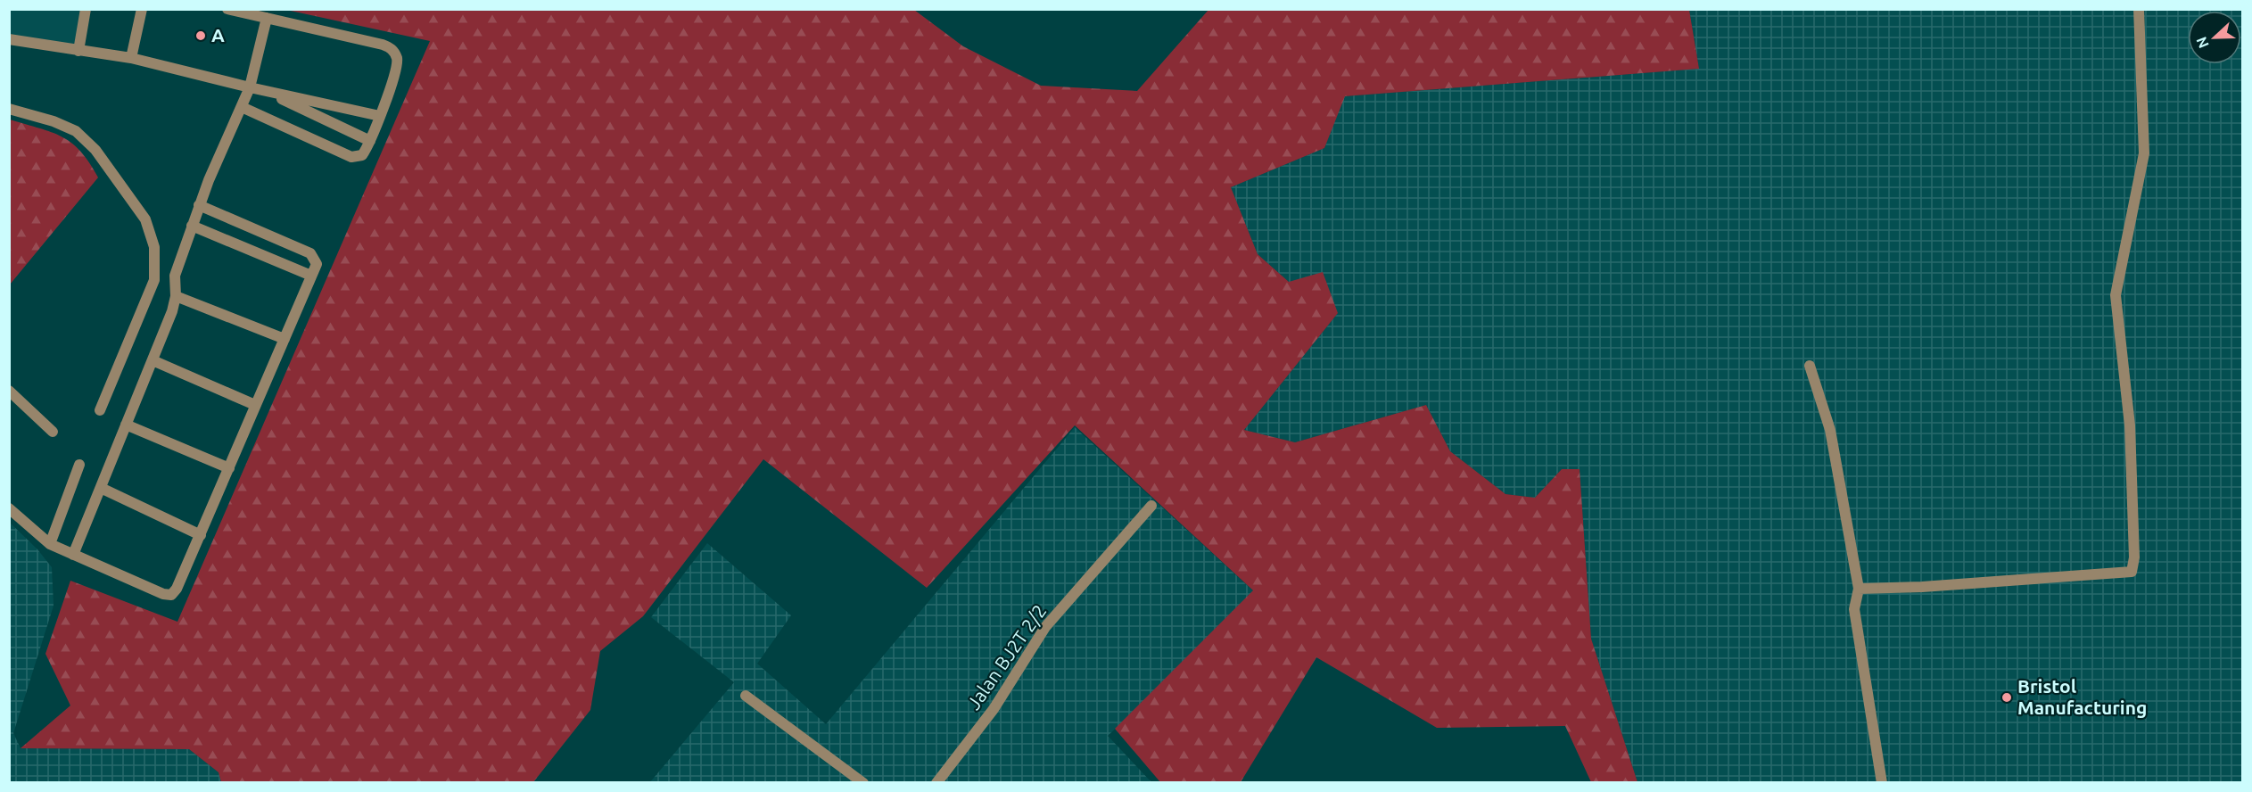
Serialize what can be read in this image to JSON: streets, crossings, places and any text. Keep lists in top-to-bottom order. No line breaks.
{"streets":{"street":["Jalan BJ2T 2/2"]},"places":["A","Bristol Manufacturing"],"north":"left"}
